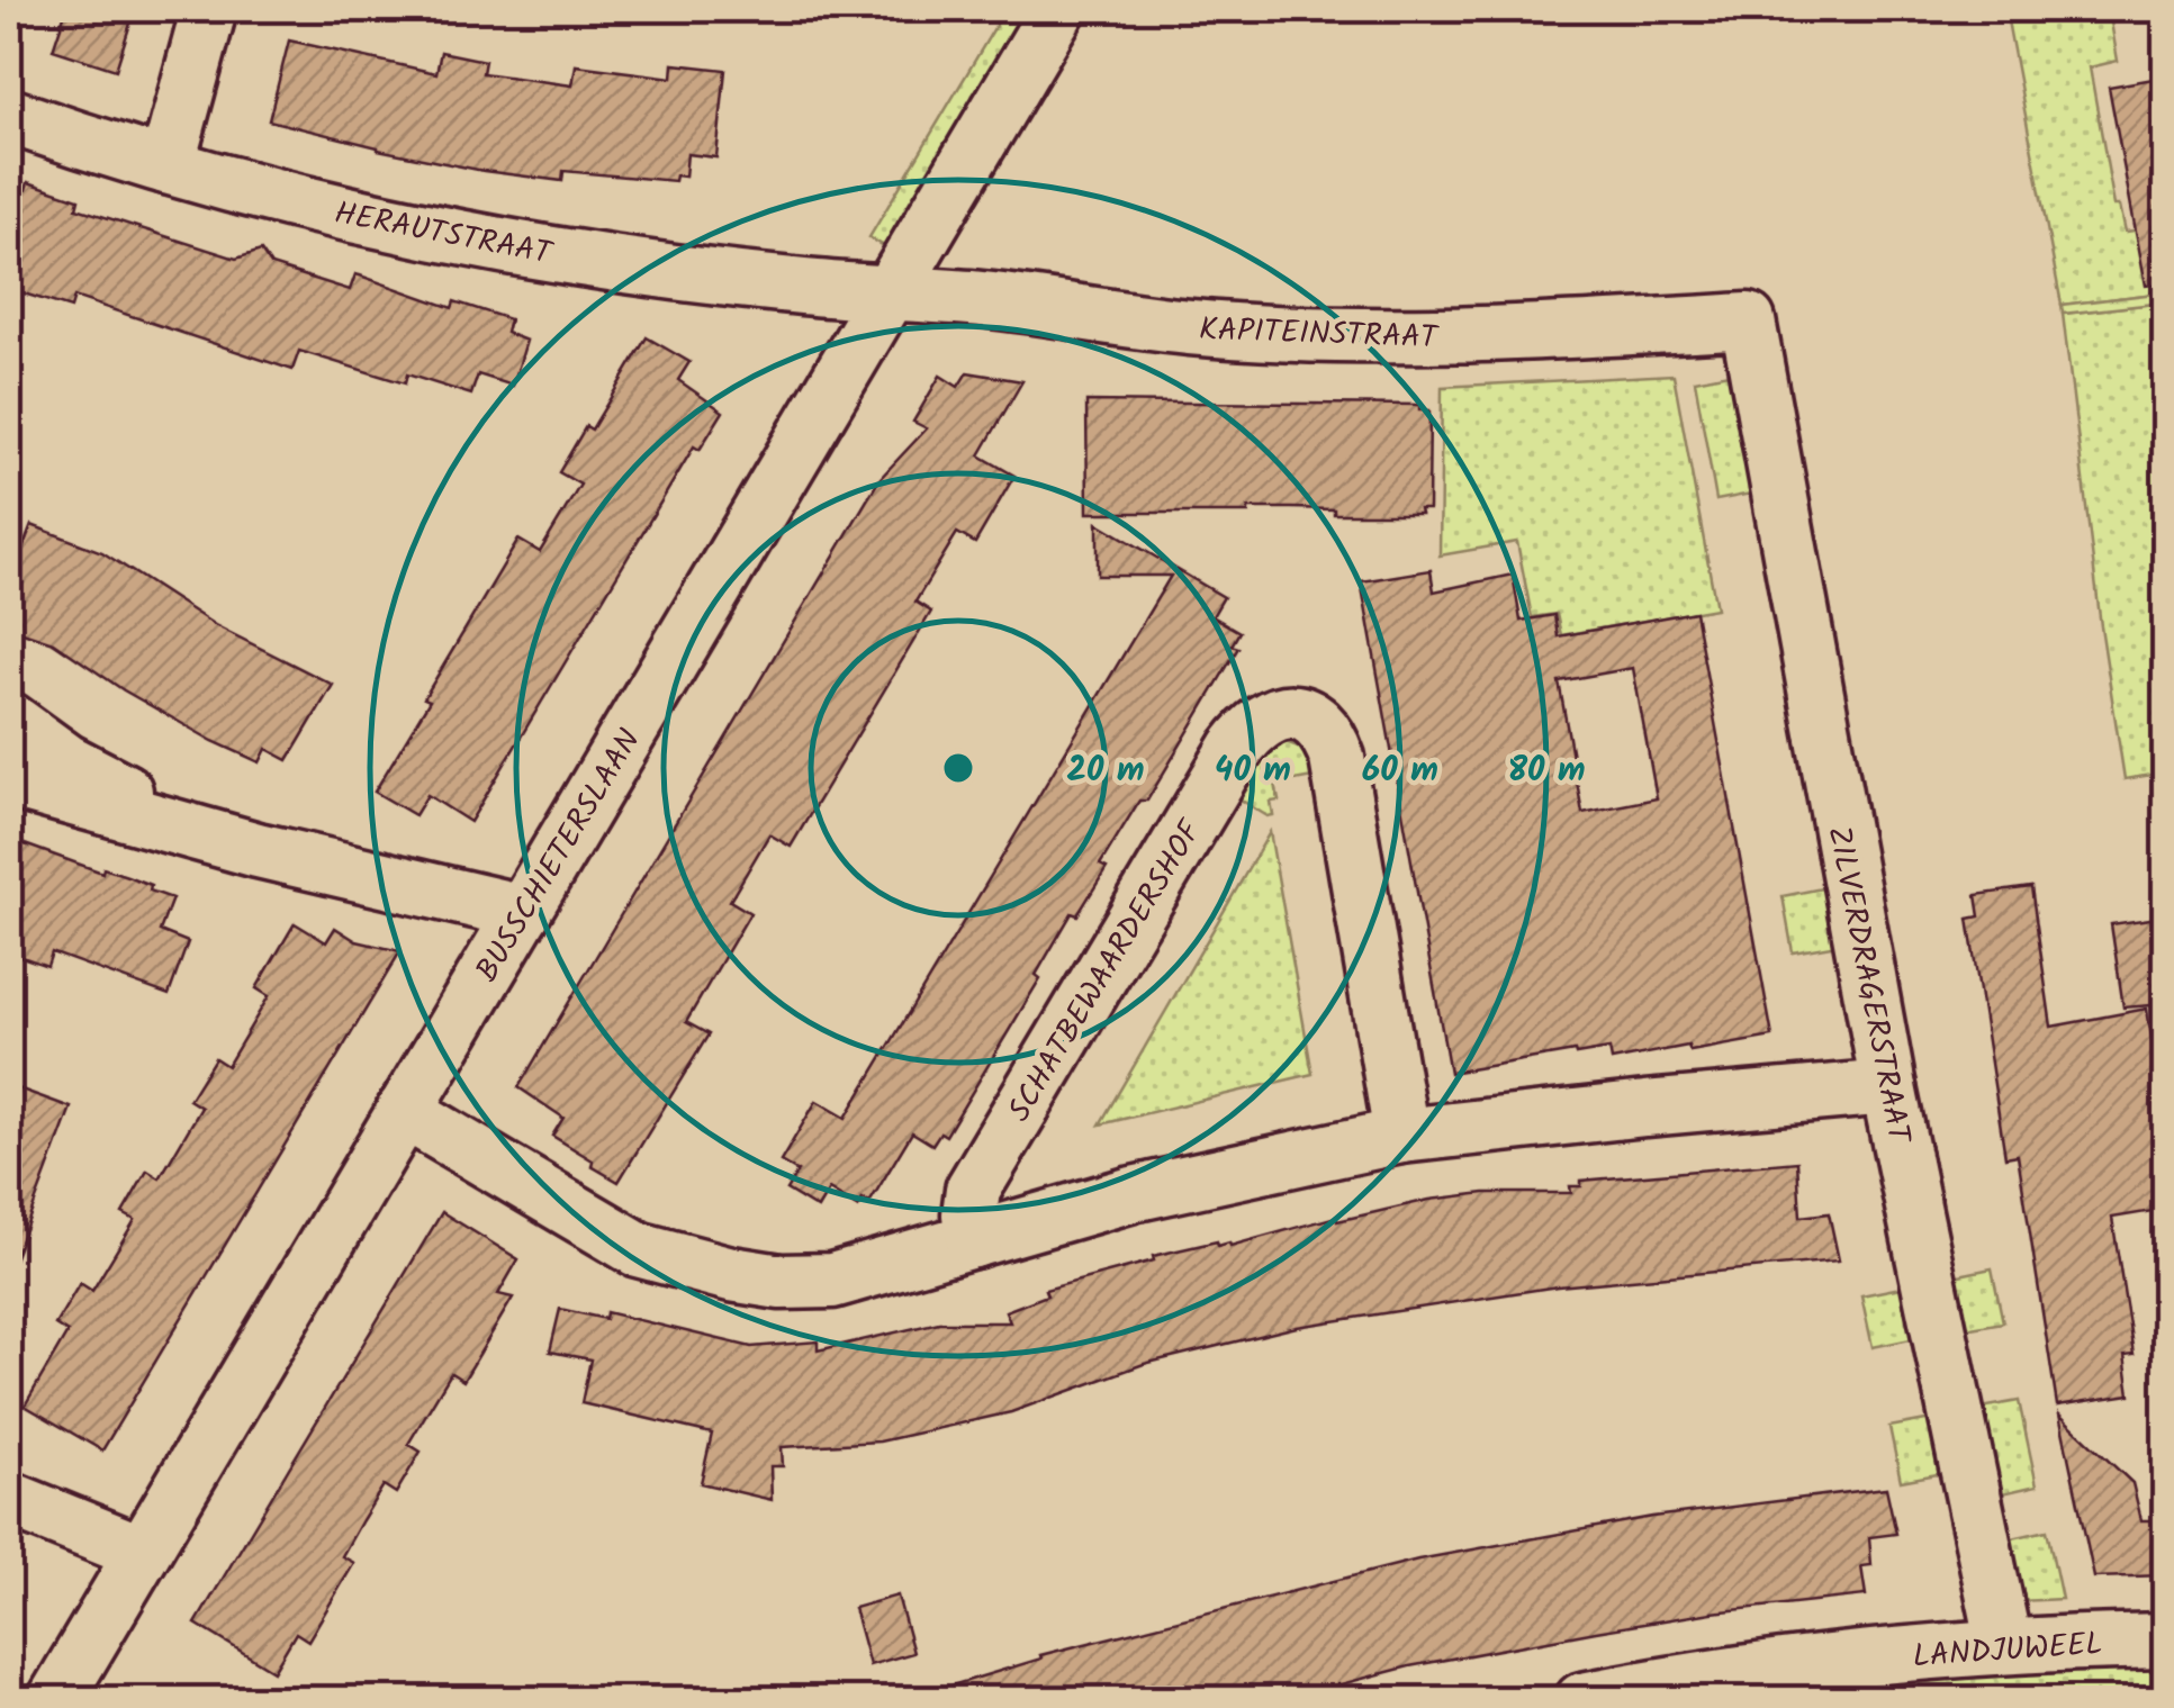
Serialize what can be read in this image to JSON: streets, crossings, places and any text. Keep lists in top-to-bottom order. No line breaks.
{"streets":{"street":["HERAUTSTRAAT","KAPITEINSTRAAT","BUSSCHIETERSLAAN","SCHATBEWAARDERSHOF","ZILVERDRAGERSTRAAT","LANDJUWEEL"]},"crossings":[["HERAUTSTRAAT","KAPITEINSTRAAT"],["HERAUTSTRAAT","BUSSCHIETERSLAAN"],["KAPITEINSTRAAT","BUSSCHIETERSLAAN"],["KAPITEINSTRAAT","ZILVERDRAGERSTRAAT"],["ZILVERDRAGERSTRAAT","LANDJUWEEL"]],"rings":["20 m","40 m","60 m","80 m"]}
